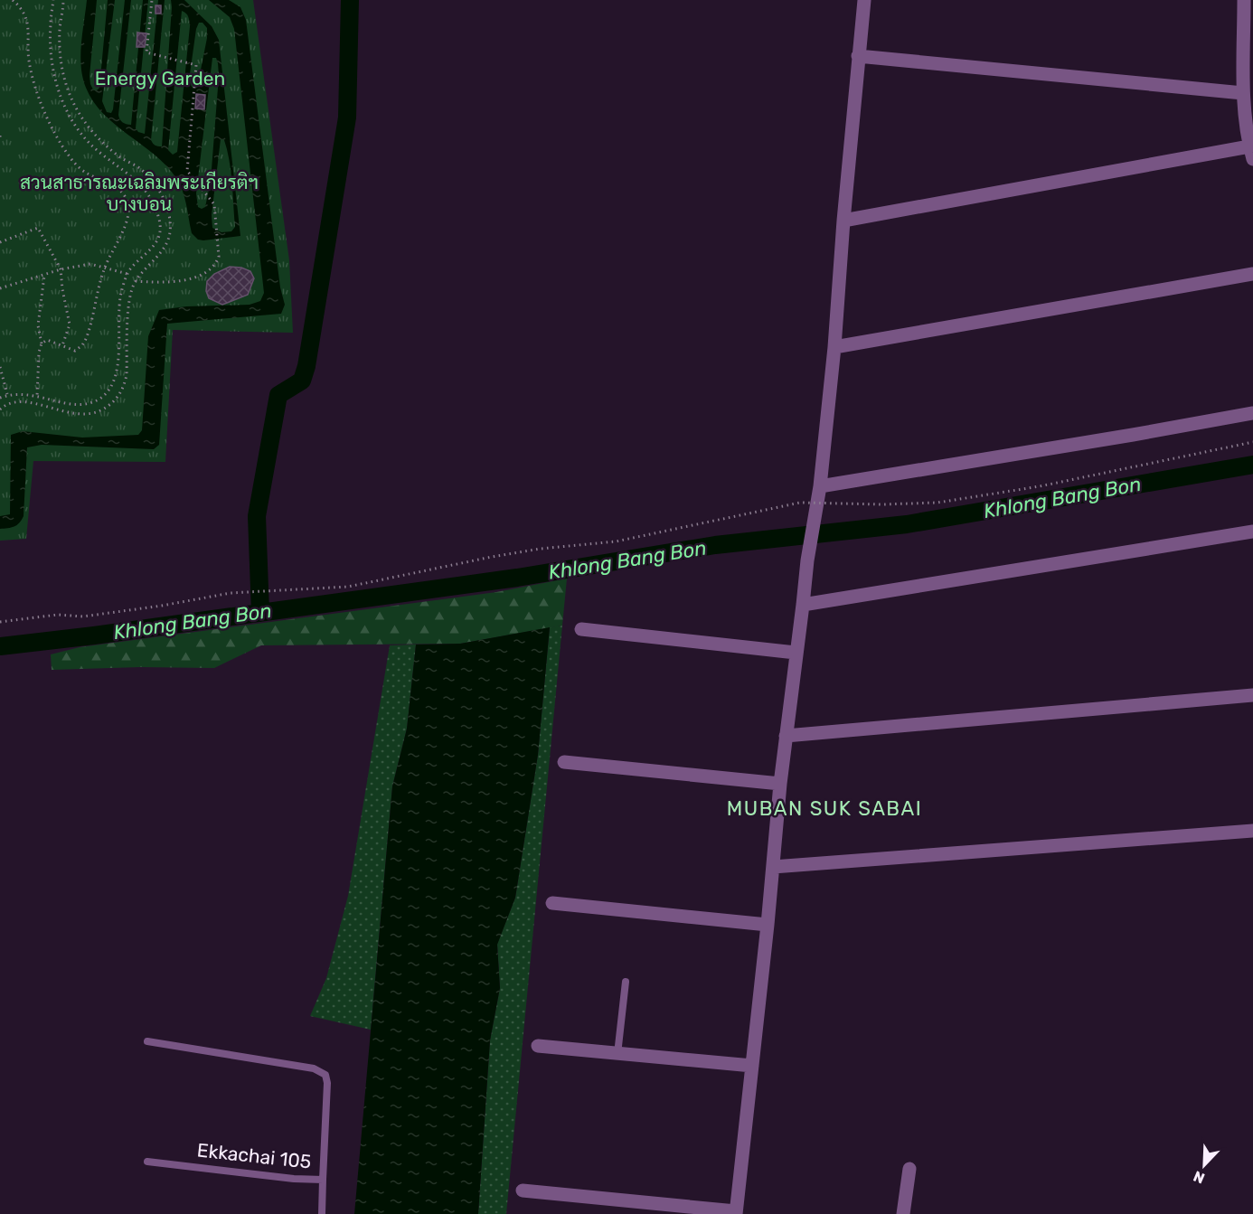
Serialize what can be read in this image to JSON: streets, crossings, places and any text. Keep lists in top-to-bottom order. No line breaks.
{"streets":{"lane":["Ekkachai 105"]},"districts":["MUBAN SUK SABAI"],"water":["Khlong Bang Bon"],"parks":["Energy Garden","สวนสาธารณะเฉลิมพระเกียรติฯ บางบอน"],"north":"bottom left"}
